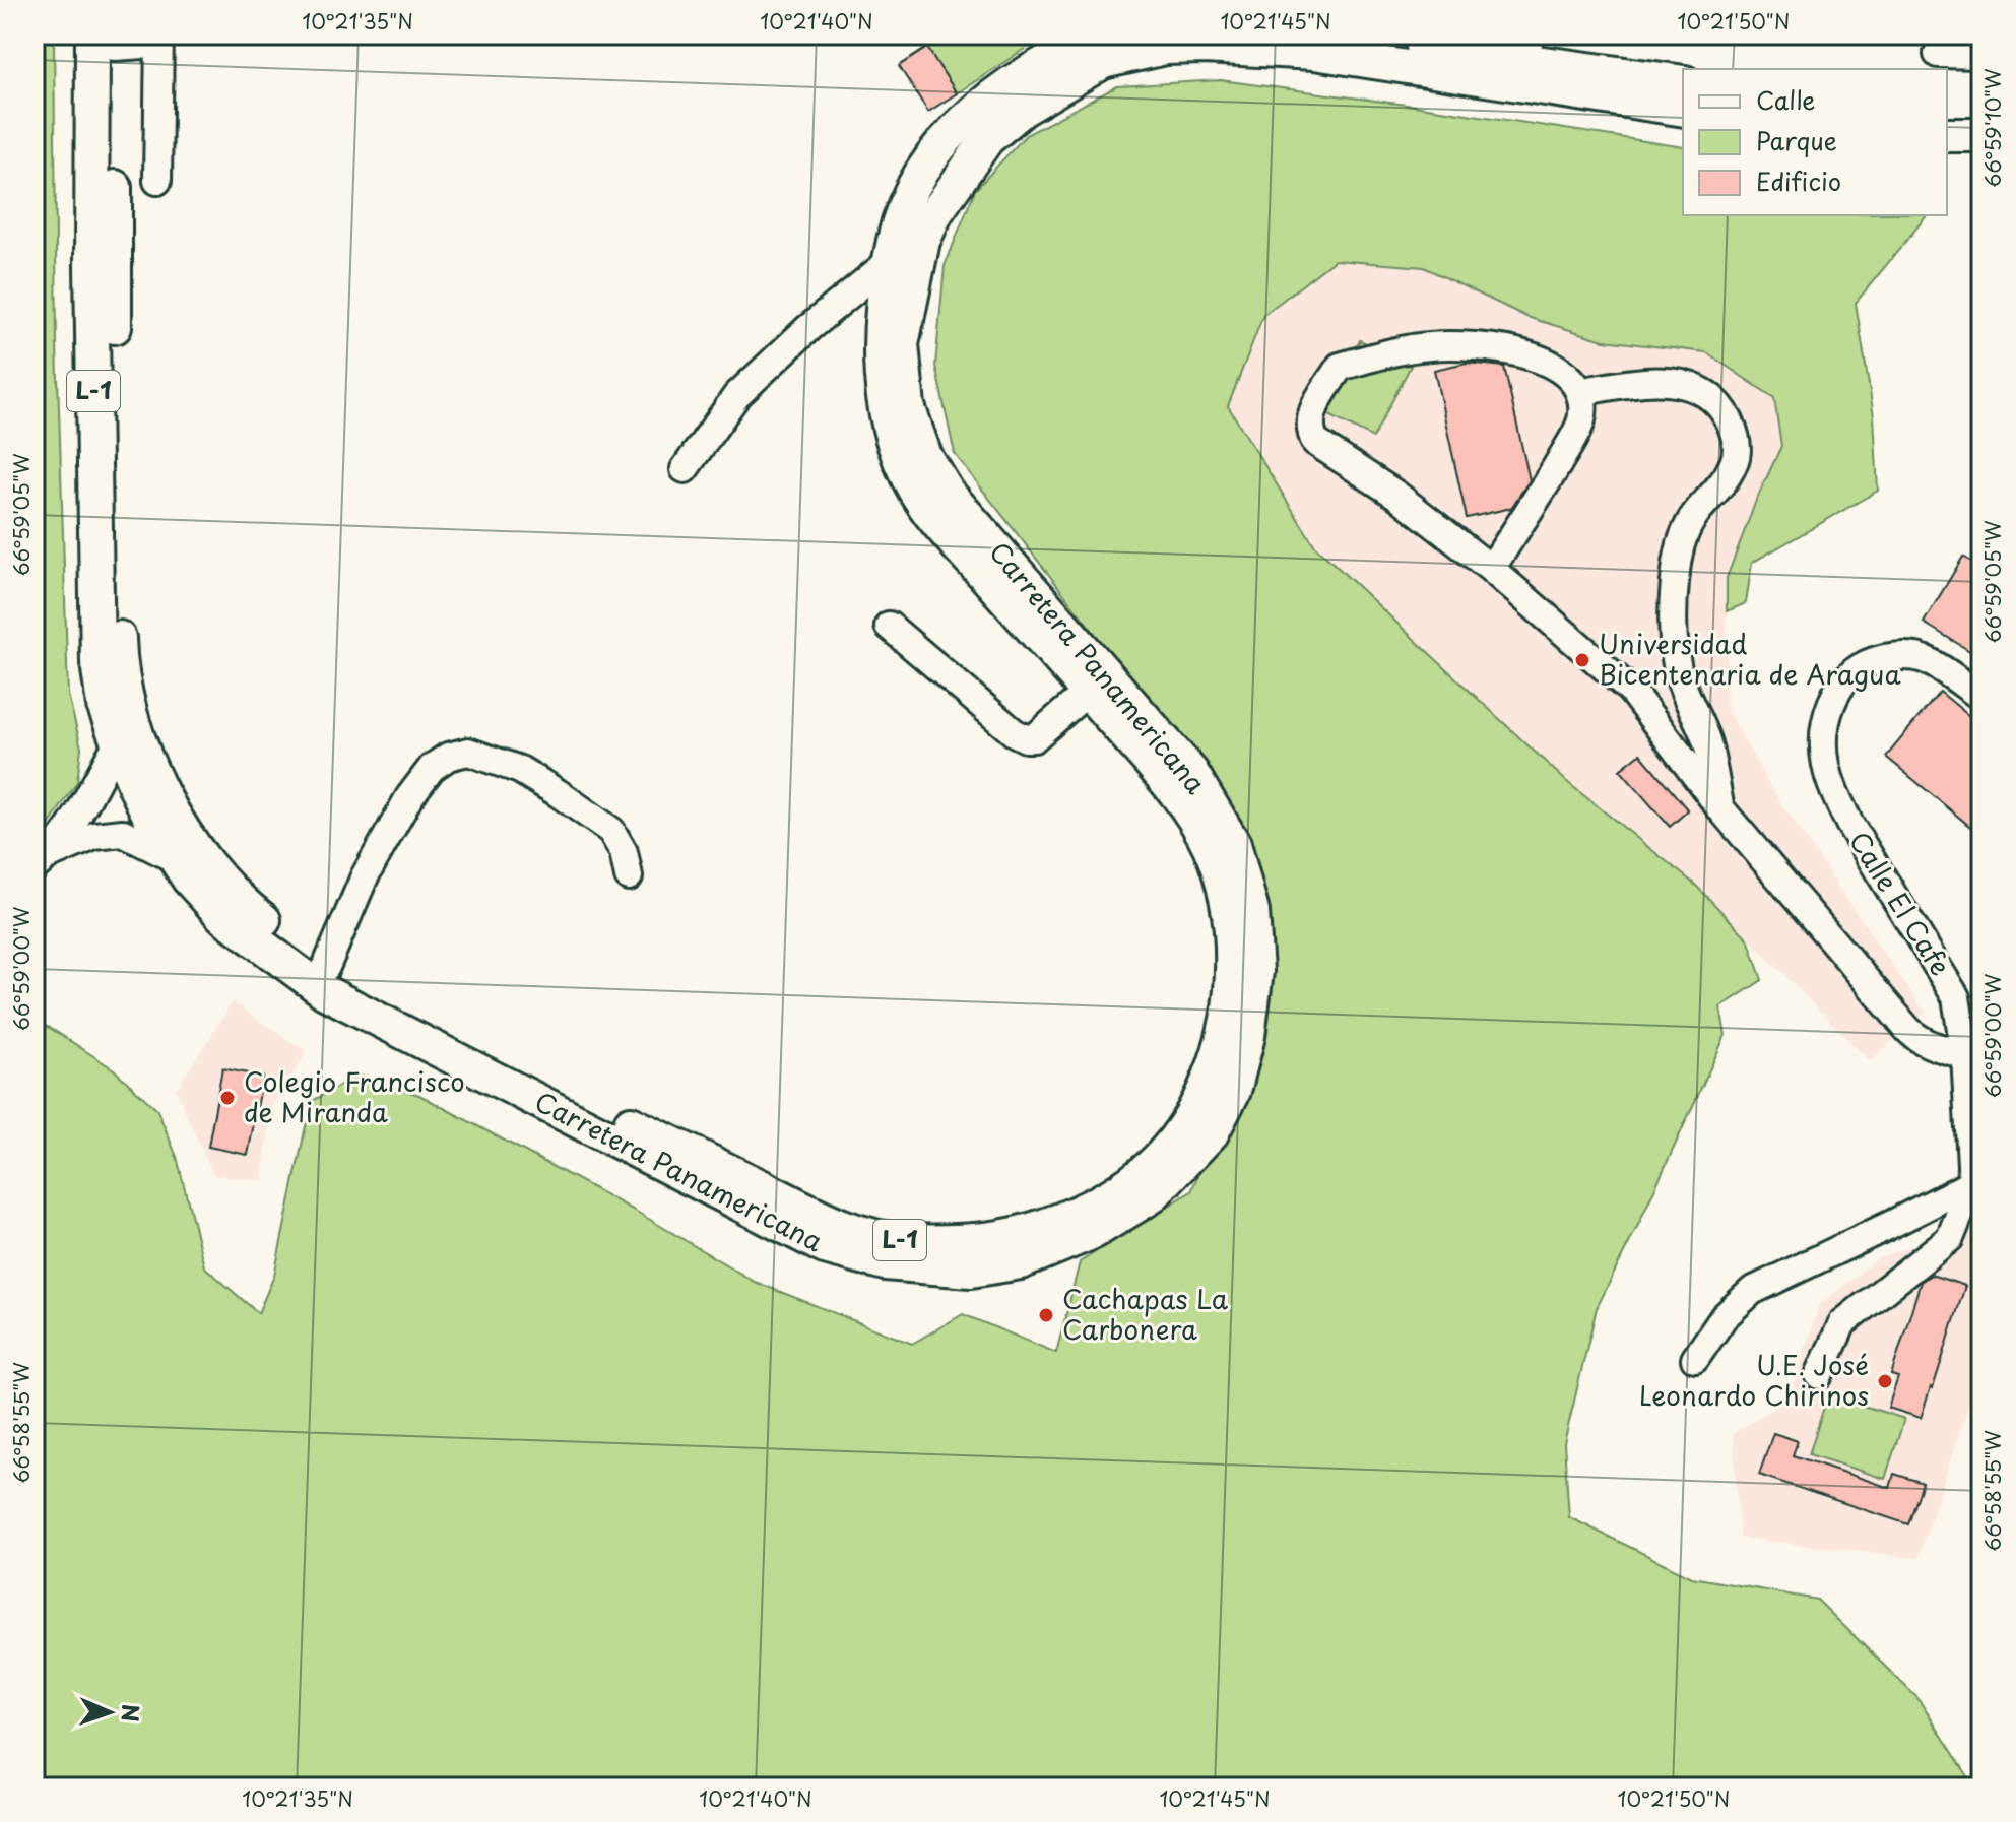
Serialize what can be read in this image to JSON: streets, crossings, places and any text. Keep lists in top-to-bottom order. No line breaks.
{"streets":{"main road":["L-1","Carretera Panamericana"],"street":["Calle El Cafe"]},"places":["Universidad Bicentenaria de Aragua","Colegio Francisco de Miranda","Cachapas La Carbonera","U.E. José Leonardo Chirinos"],"legend":["Calle","Parque","Edificio"],"north":"right","coordinates":["10°21'35\"N","10°21'40\"N","10°21'45\"N","10°21'50\"N","66°59'10\"W","66°59'05\"W","66°59'00\"W","66°58'55\"W"]}
